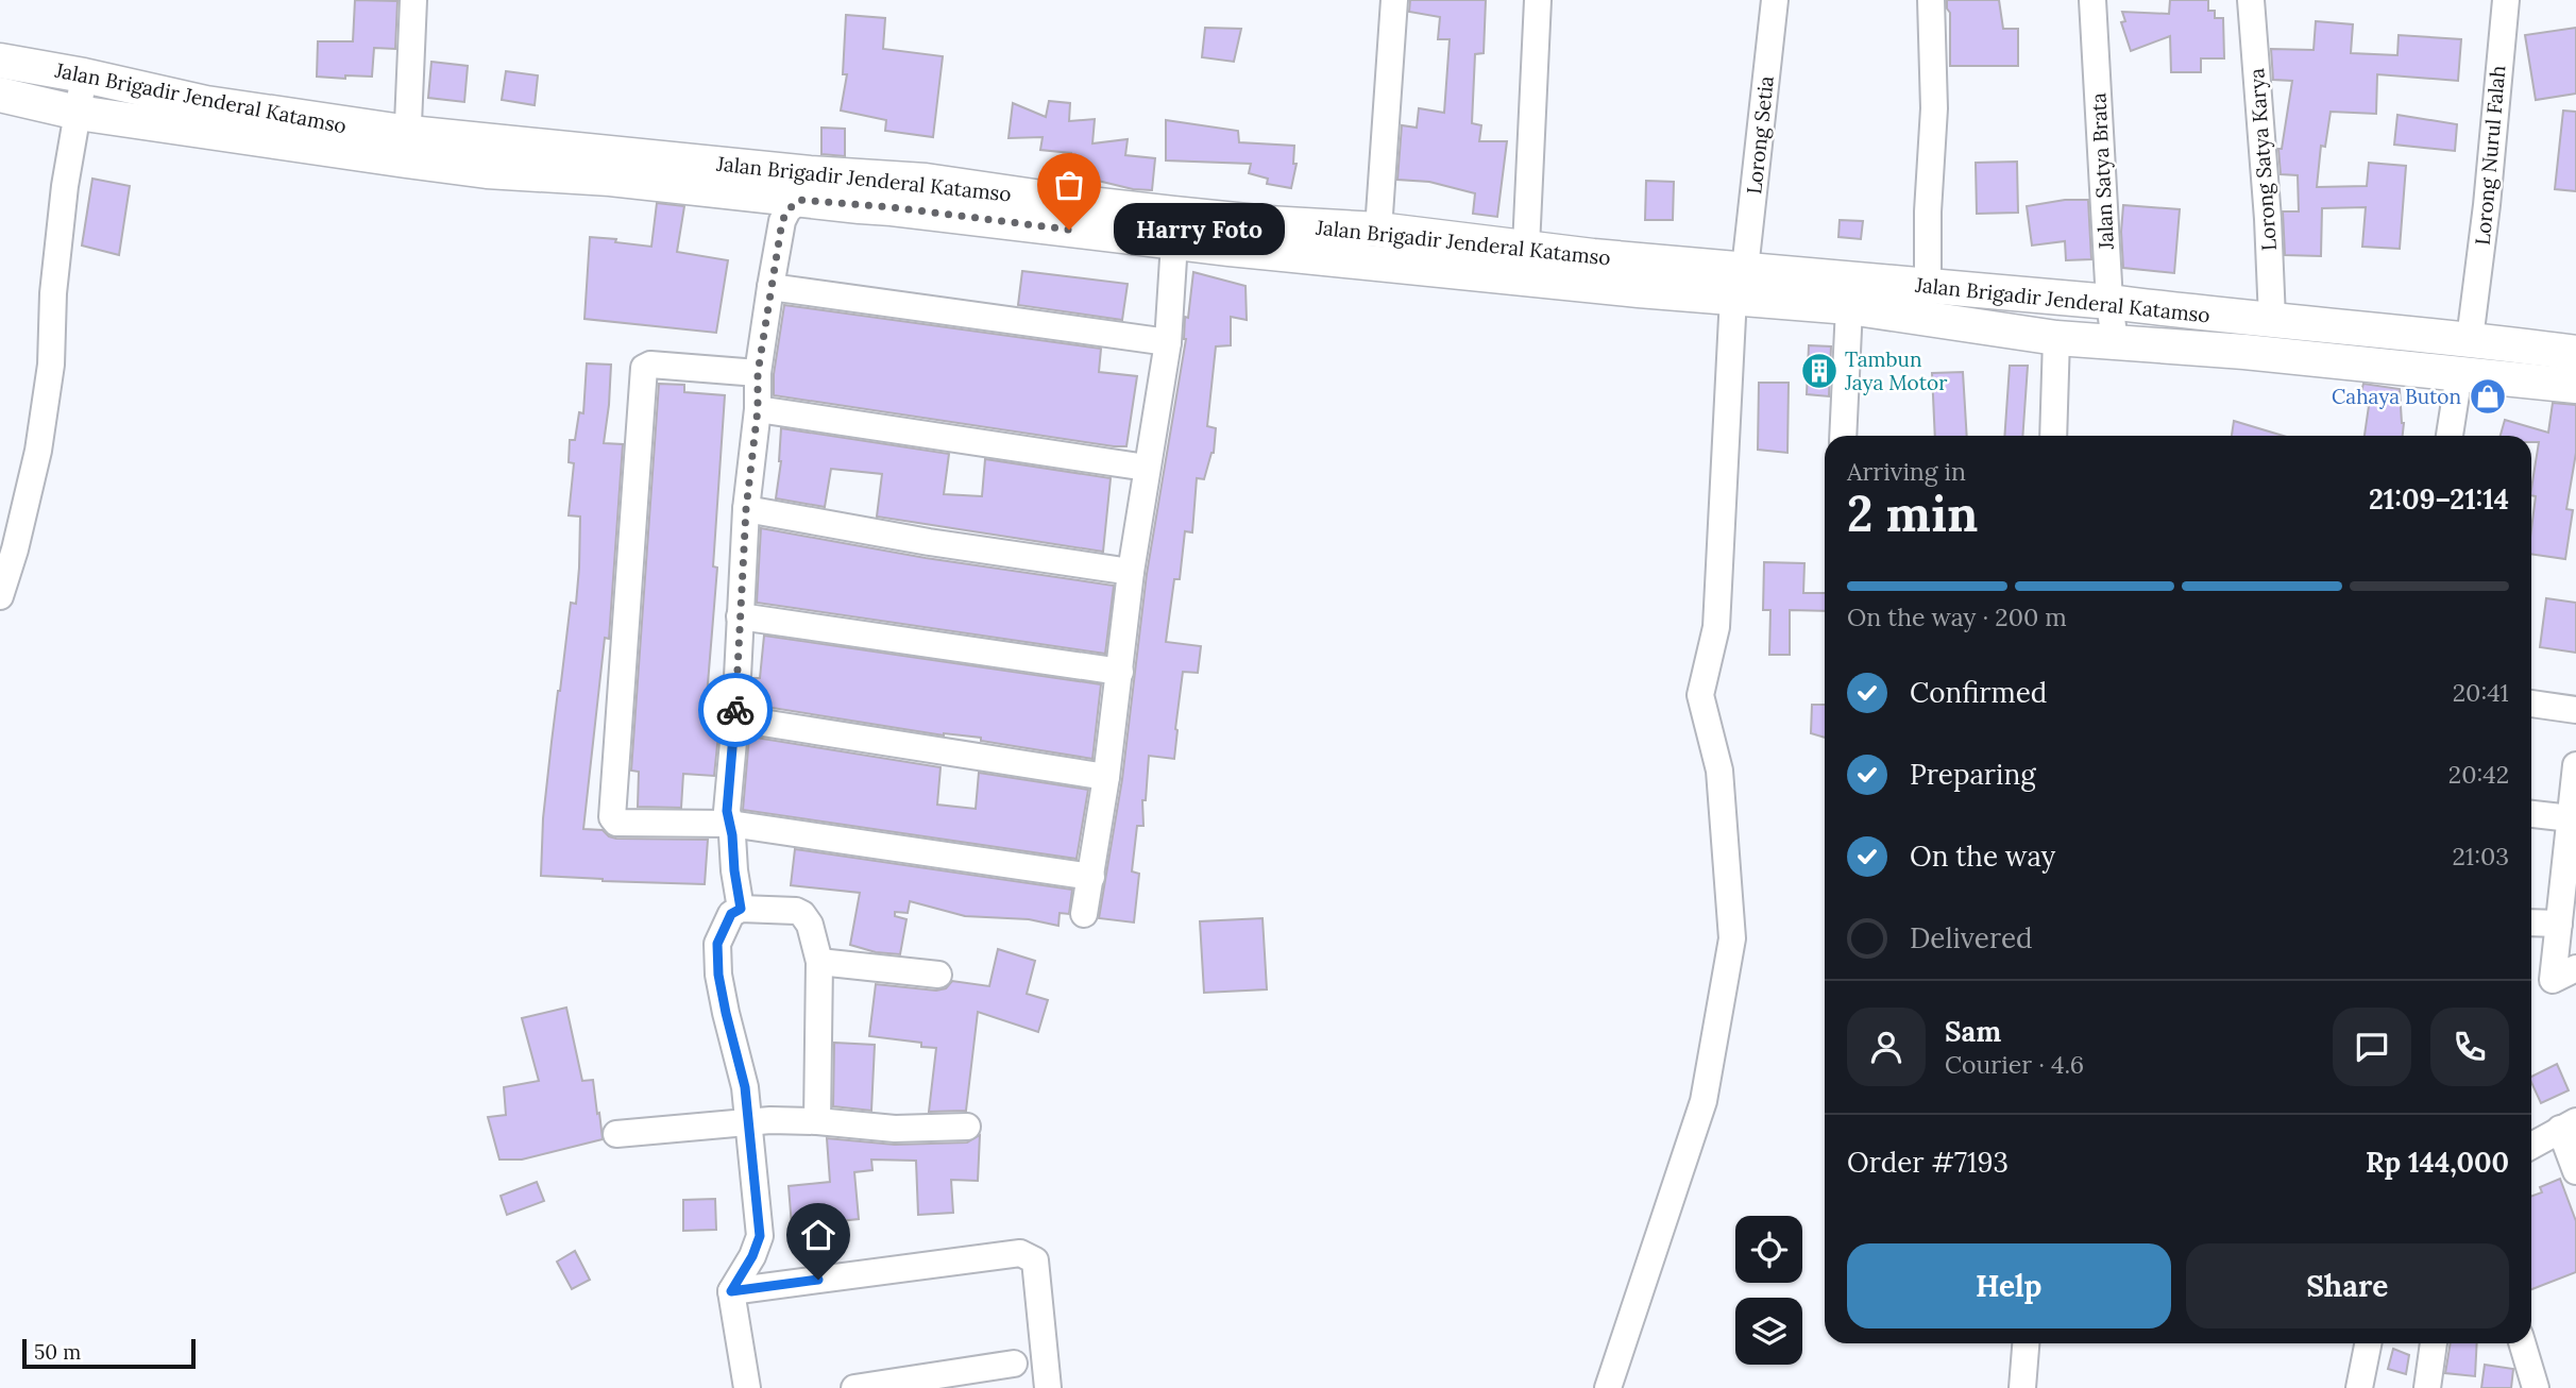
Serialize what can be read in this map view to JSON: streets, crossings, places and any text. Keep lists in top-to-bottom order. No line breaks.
{"streets":{"main road":["Jalan Brigadir Jenderal Katamso"],"street":["Lorong Setia","Lorong Nurul Falah","Lorong Satya Karya","Jalan Satya Brata"]},"crossings":[["Jalan Brigadir Jenderal Katamso","Lorong Setia"],["Jalan Brigadir Jenderal Katamso","Lorong Nurul Falah"],["Jalan Brigadir Jenderal Katamso","Lorong Satya Karya"],["Jalan Brigadir Jenderal Katamso","Jalan Satya Brata"]],"places":{"other":["Harry Foto"],"building":["Tambun Jaya Motor"],"shop":["Cahaya Buton"]},"scale_bar":"50 m","page":{"bubble":"Harry Foto","heading":["2 min","Arriving in","21:09–21:14"],"panel":["Sam","Courier · 4.6","Order #7193","Rp 144,000"],"bar":"On the way · 200 m","list":[["Confirmed","20:41"],["Preparing","20:42"],["On the way","21:03"],"Delivered"],"buttons":["Help","Share"],"scale":"50 m"}}
